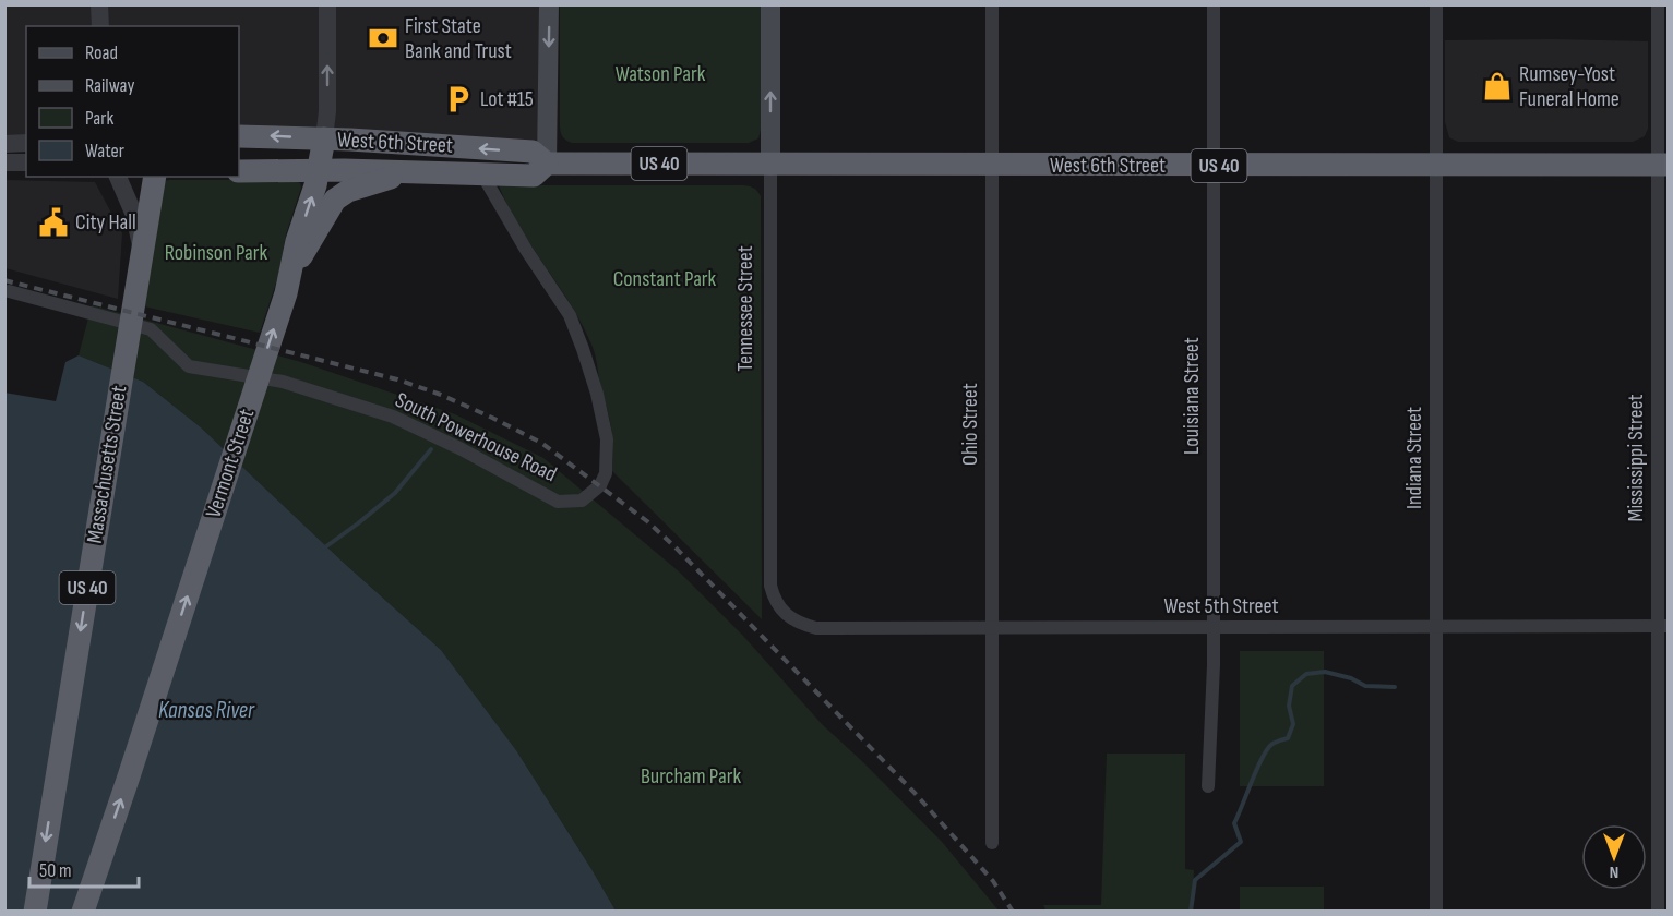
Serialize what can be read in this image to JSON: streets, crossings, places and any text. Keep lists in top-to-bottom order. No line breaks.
{"streets":{"highway":["West 6th Street","US 40","Vermont Street","Massachusetts Street"],"main road":["Tennessee Street"],"street":["Louisiana Street","Ohio Street","South Powerhouse Road","Indiana Street","Mississippi Street","West 5th Street"]},"crossings":[["West 6th Street","US 40"],["West 6th Street","Tennessee Street"],["West 6th Street","Louisiana Street"],["West 6th Street","Ohio Street"],["West 6th Street","South Powerhouse Road"],["West 6th Street","Indiana Street"],["West 6th Street","Mississippi Street"],["West 6th Street","Vermont Street"],["US 40","Vermont Street"],["Tennessee Street","West 5th Street"],["Louisiana Street","West 5th Street"],["Ohio Street","West 5th Street"],["Indiana Street","West 5th Street"],["Mississippi Street","West 5th Street"]],"one_way":["Vermont Street","Massachusetts Street"],"water":["Kansas River"],"parks":["Watson Park","Robinson Park","Constant Park","Burcham Park"],"places":{"bank":["First State Bank and Trust"],"shop":["Rumsey-Yost Funeral Home"],"parking":["Lot #15"],"public building":["City Hall"]},"legend":["Road","Railway","Park","Water"],"scale_bar":"50 m","north":"bottom"}
